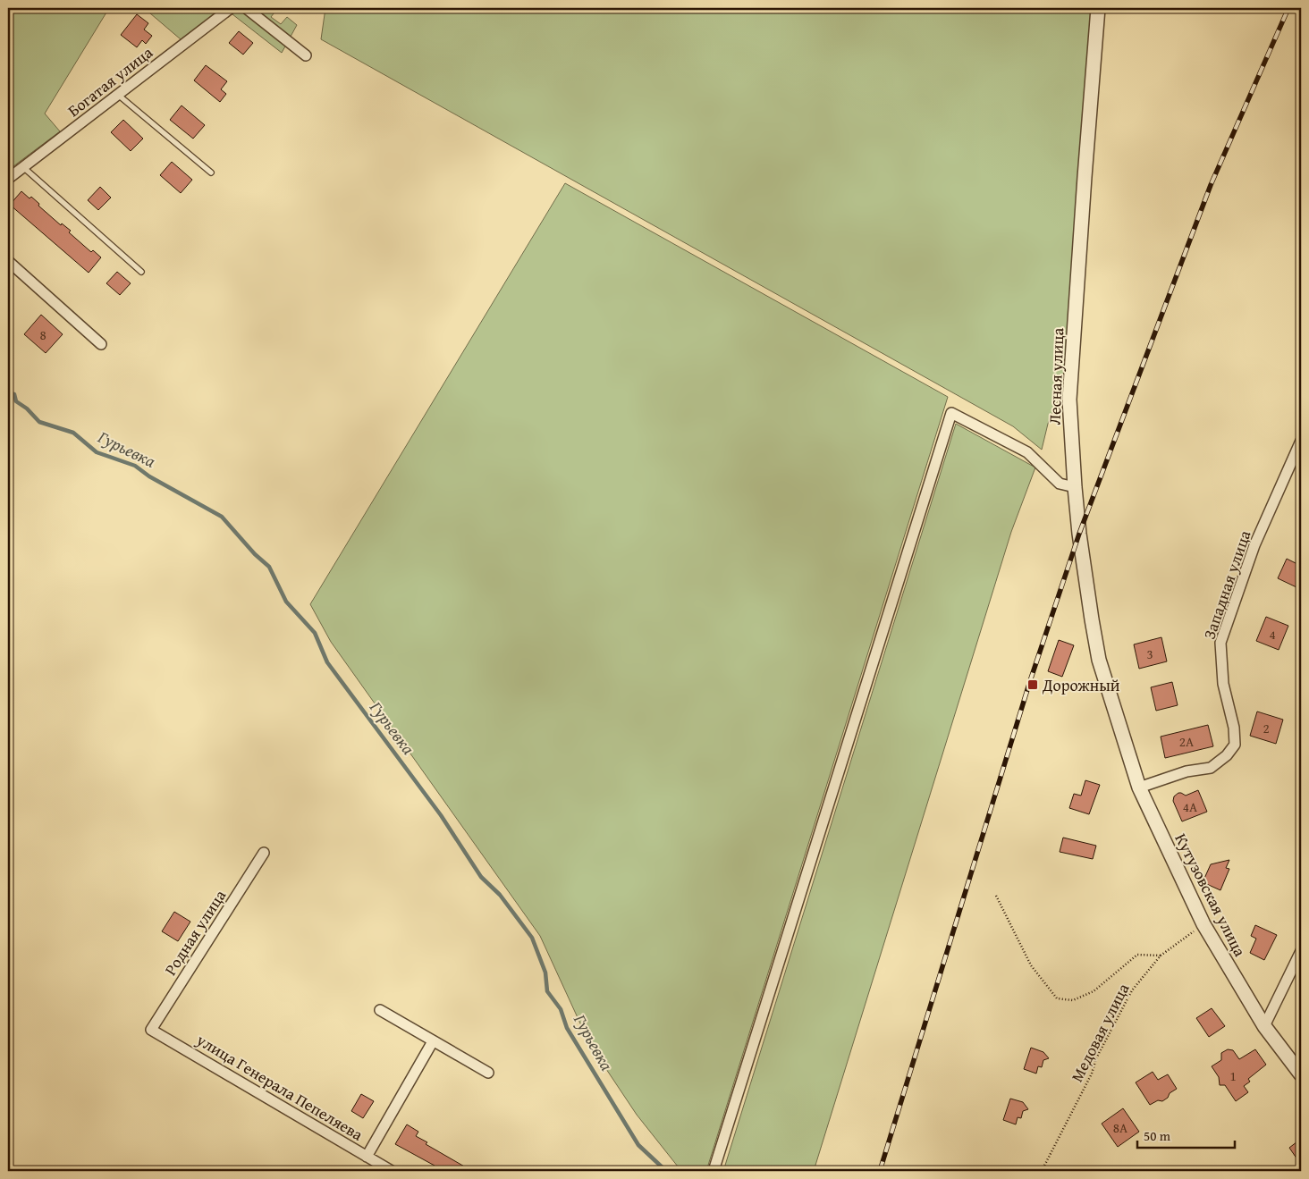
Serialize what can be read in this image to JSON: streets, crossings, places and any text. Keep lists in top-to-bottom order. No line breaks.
{"streets":{"street":["Богатая улица","Лесная улица","Западная улица","Кутузовская улица","Родная улица","улица Генерала Пепеляева"],"path":["Медовая улица"]},"crossings":[["Лесная улица","Кутузовская улица"],["Западная улица","Кутузовская улица"],["Кутузовская улица","Медовая улица"],["Родная улица","улица Генерала Пепеляева"]],"water":["Гурьевка"],"places":{"transit":["Дорожный"]},"house_numbers":["8","4","3","2","2А","4А","1","8А"],"scale_bar":"50 m"}
